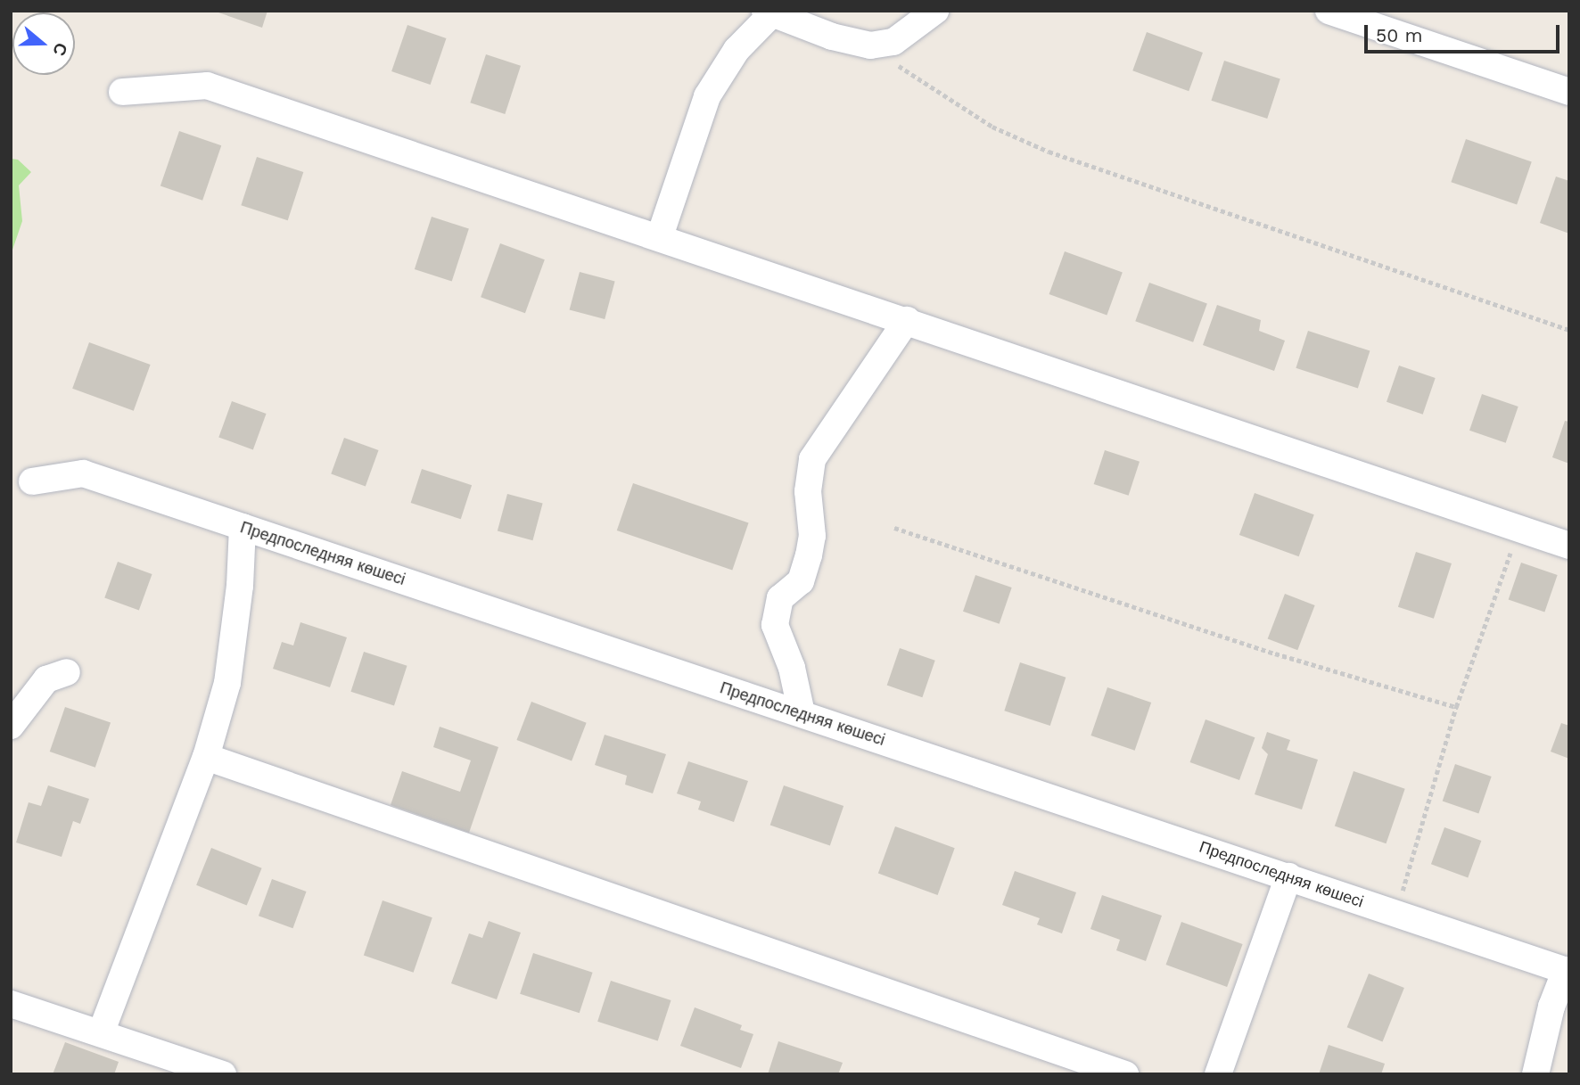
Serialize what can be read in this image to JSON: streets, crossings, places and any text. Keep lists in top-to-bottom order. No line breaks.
{"streets":{"street":["Предпоследняя көшесі"]},"scale_bar":"50 m","north":"right"}
